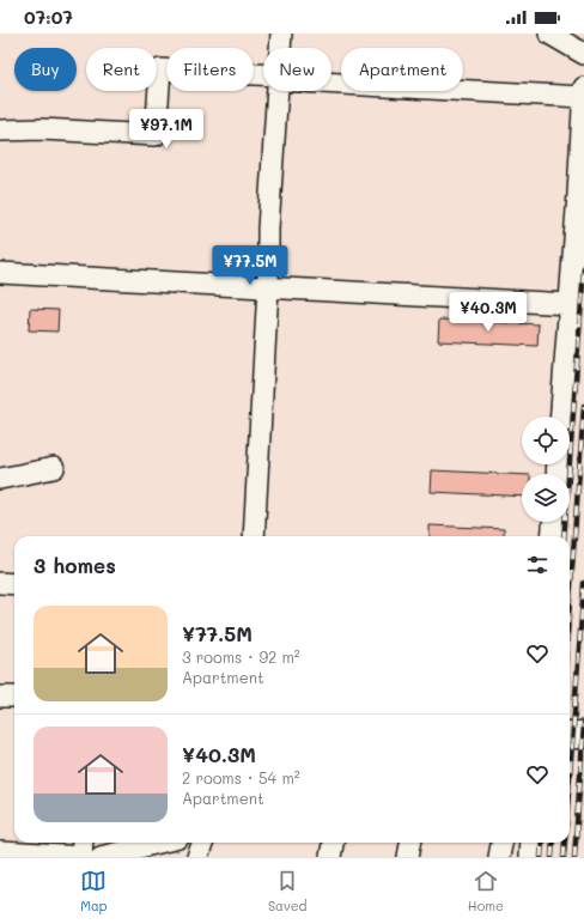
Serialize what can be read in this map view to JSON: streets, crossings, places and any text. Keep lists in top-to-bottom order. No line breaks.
{"page":{"status":"07:07","chip":["Buy","Rent","Filters","New","Apartment"],"price":["¥97.1M","¥77.5M","¥40.3M"],"heading":"3 homes","list":[{"name":"¥77.5M","note":"3 rooms · 92 m² · Apartment"},{"name":"¥40.3M","note":"2 rooms · 54 m² · Apartment"}],"tabs":["Map","Saved","Home"]}}
